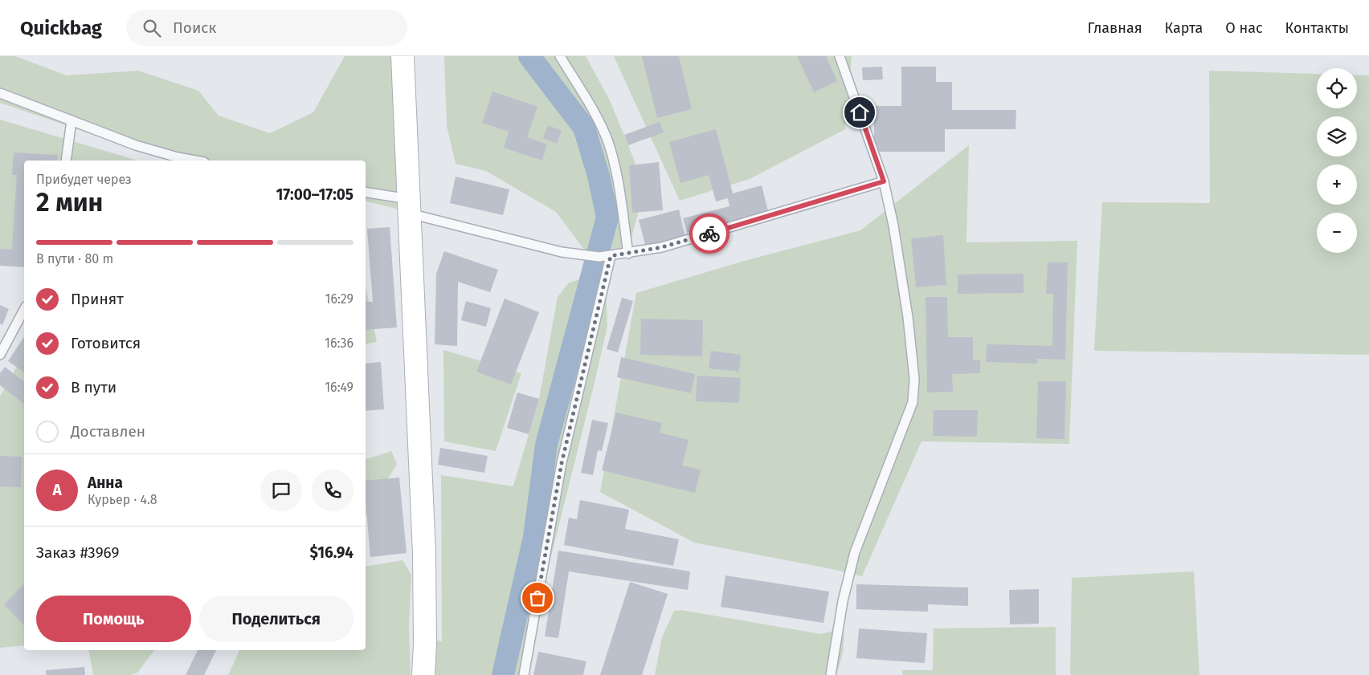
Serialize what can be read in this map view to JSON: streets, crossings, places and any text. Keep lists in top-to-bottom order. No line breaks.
{"page":{"header":"Quickbag","search":"Поиск","nav":["Главная","Карта","О нас","Контакты"],"map_buttons":["+","−"],"heading":["2 мин","Прибудет через","17:00–17:05"],"panel":["Анна","Курьер · 4.8","Заказ #3969","$16.94"],"bar":"В пути · 80 m","list":[["Принят","16:29"],["Готовится","16:36"],["В пути","16:49"],"Доставлен"],"round":"А","buttons":["Помощь","Поделиться"]}}
